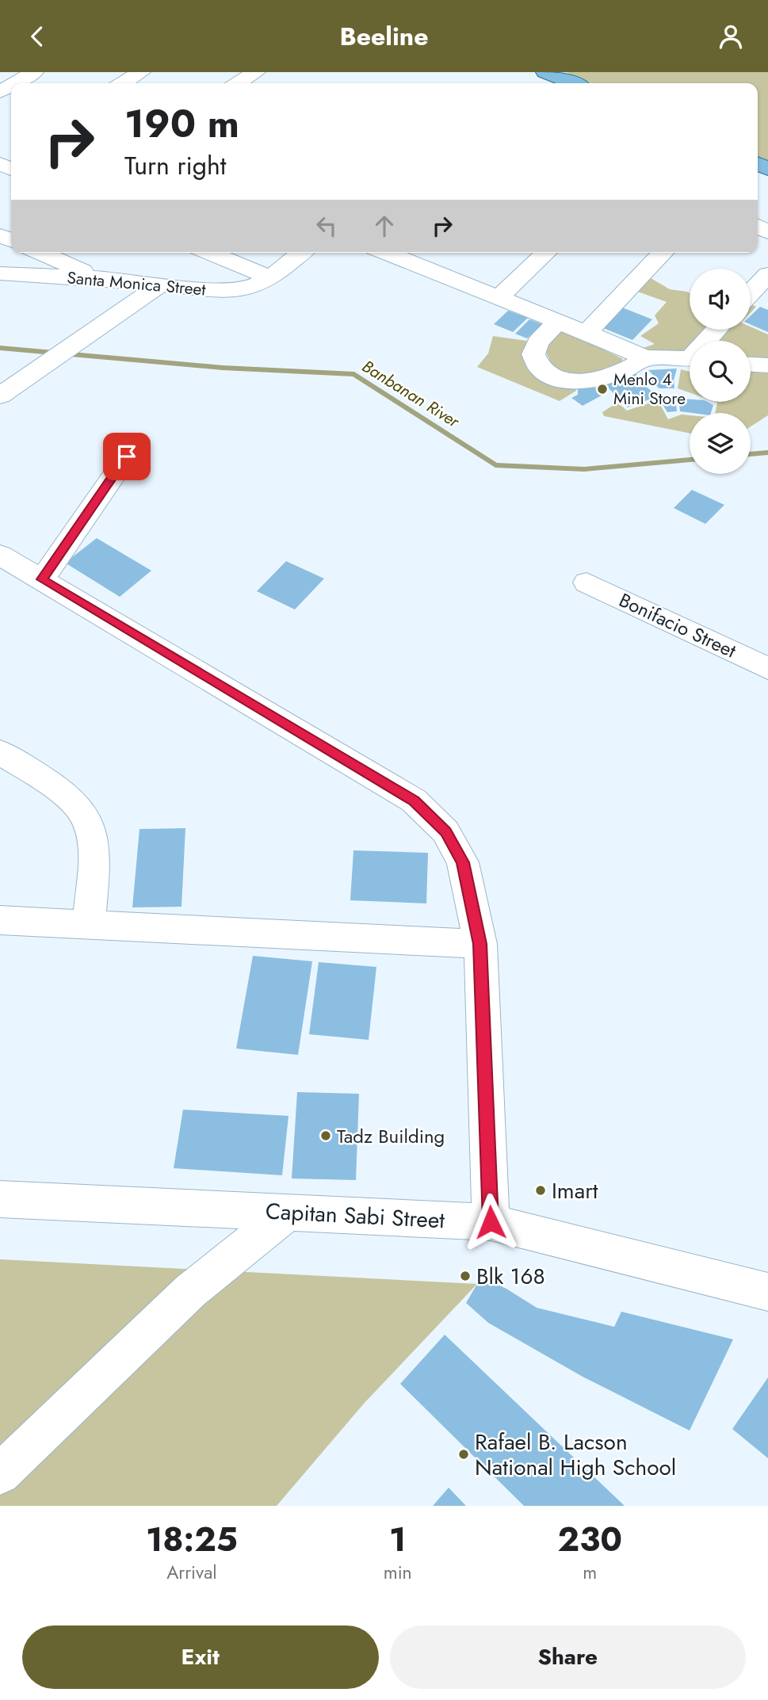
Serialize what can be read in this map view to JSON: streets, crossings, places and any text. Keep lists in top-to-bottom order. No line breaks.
{"streets":{"street":["Santa Monica Street","Bonifacio Street","Capitan Sabi Street"]},"water":["Banbanan River"],"places":["Menlo 4 Mini Store","Tadz Building","Imart","Blk 168","Rafael B. Lacson National High School"],"page":{"header":"Beeline","turn":["190 m","Turn right"],"eta":["18:25","Arrival","1","min","230","m"],"buttons":["Exit","Share"]}}
